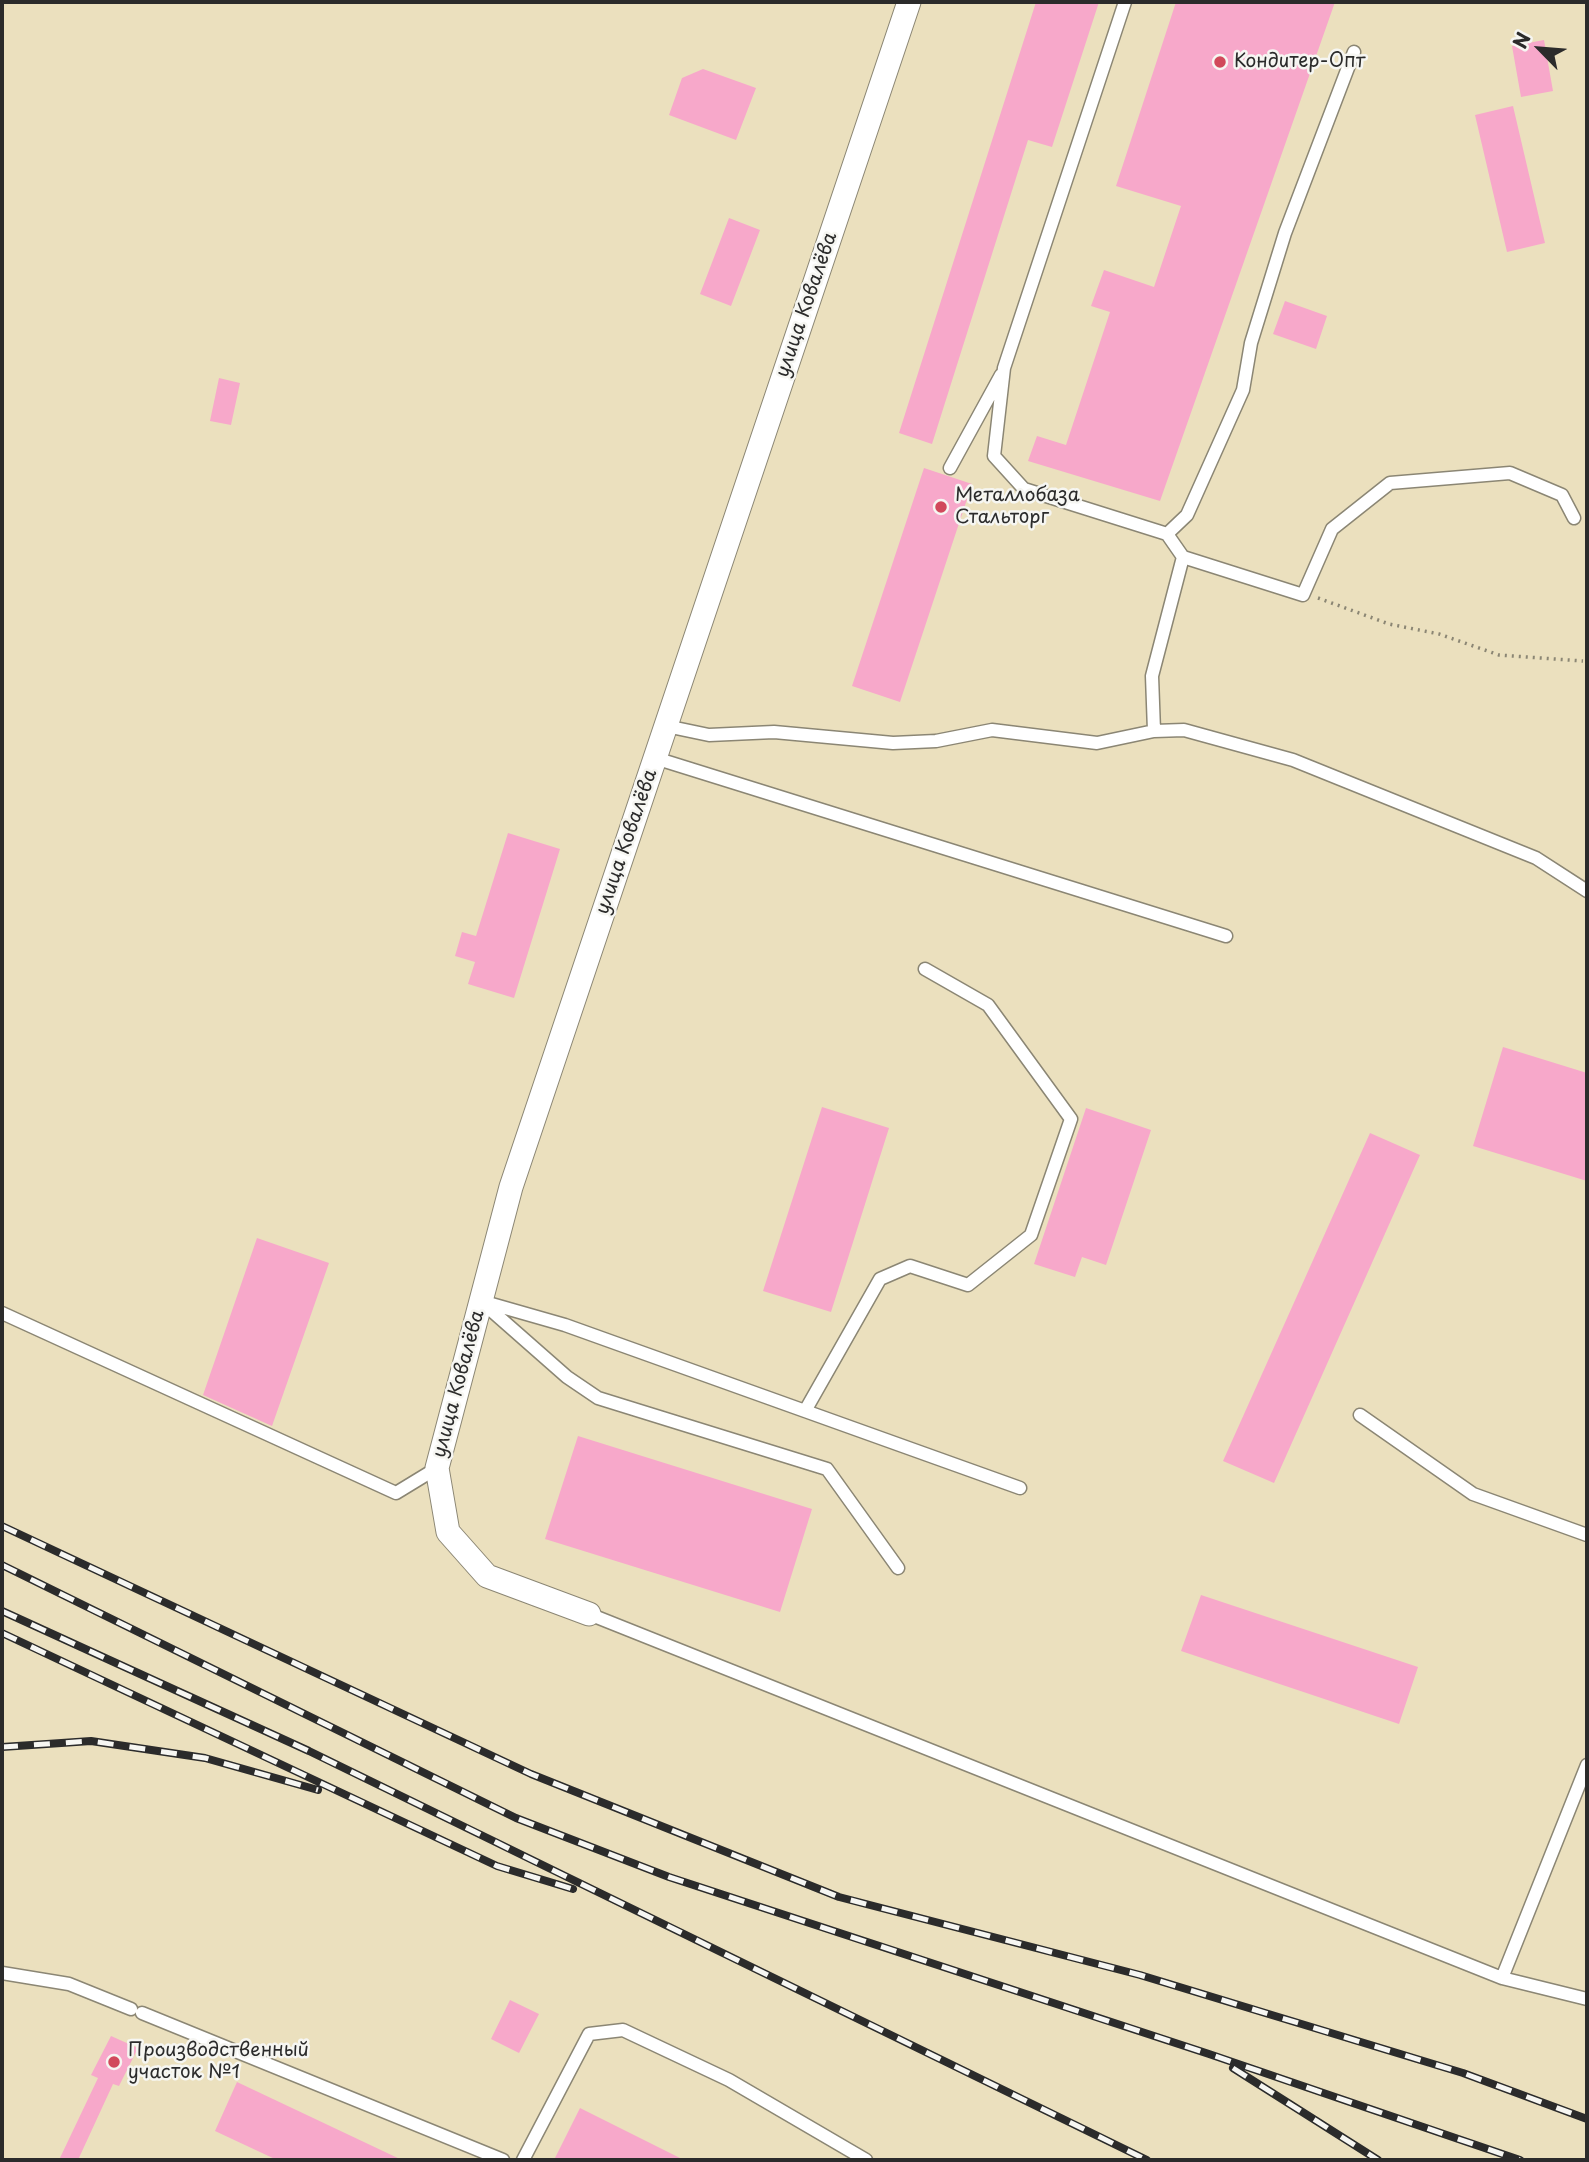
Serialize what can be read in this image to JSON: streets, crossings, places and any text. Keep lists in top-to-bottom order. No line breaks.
{"streets":{"street":["улица Ковалёва"]},"places":["Кондитер-Опт","Металлобаза Стальторг","Производственный участок №1"],"north":"top left"}
